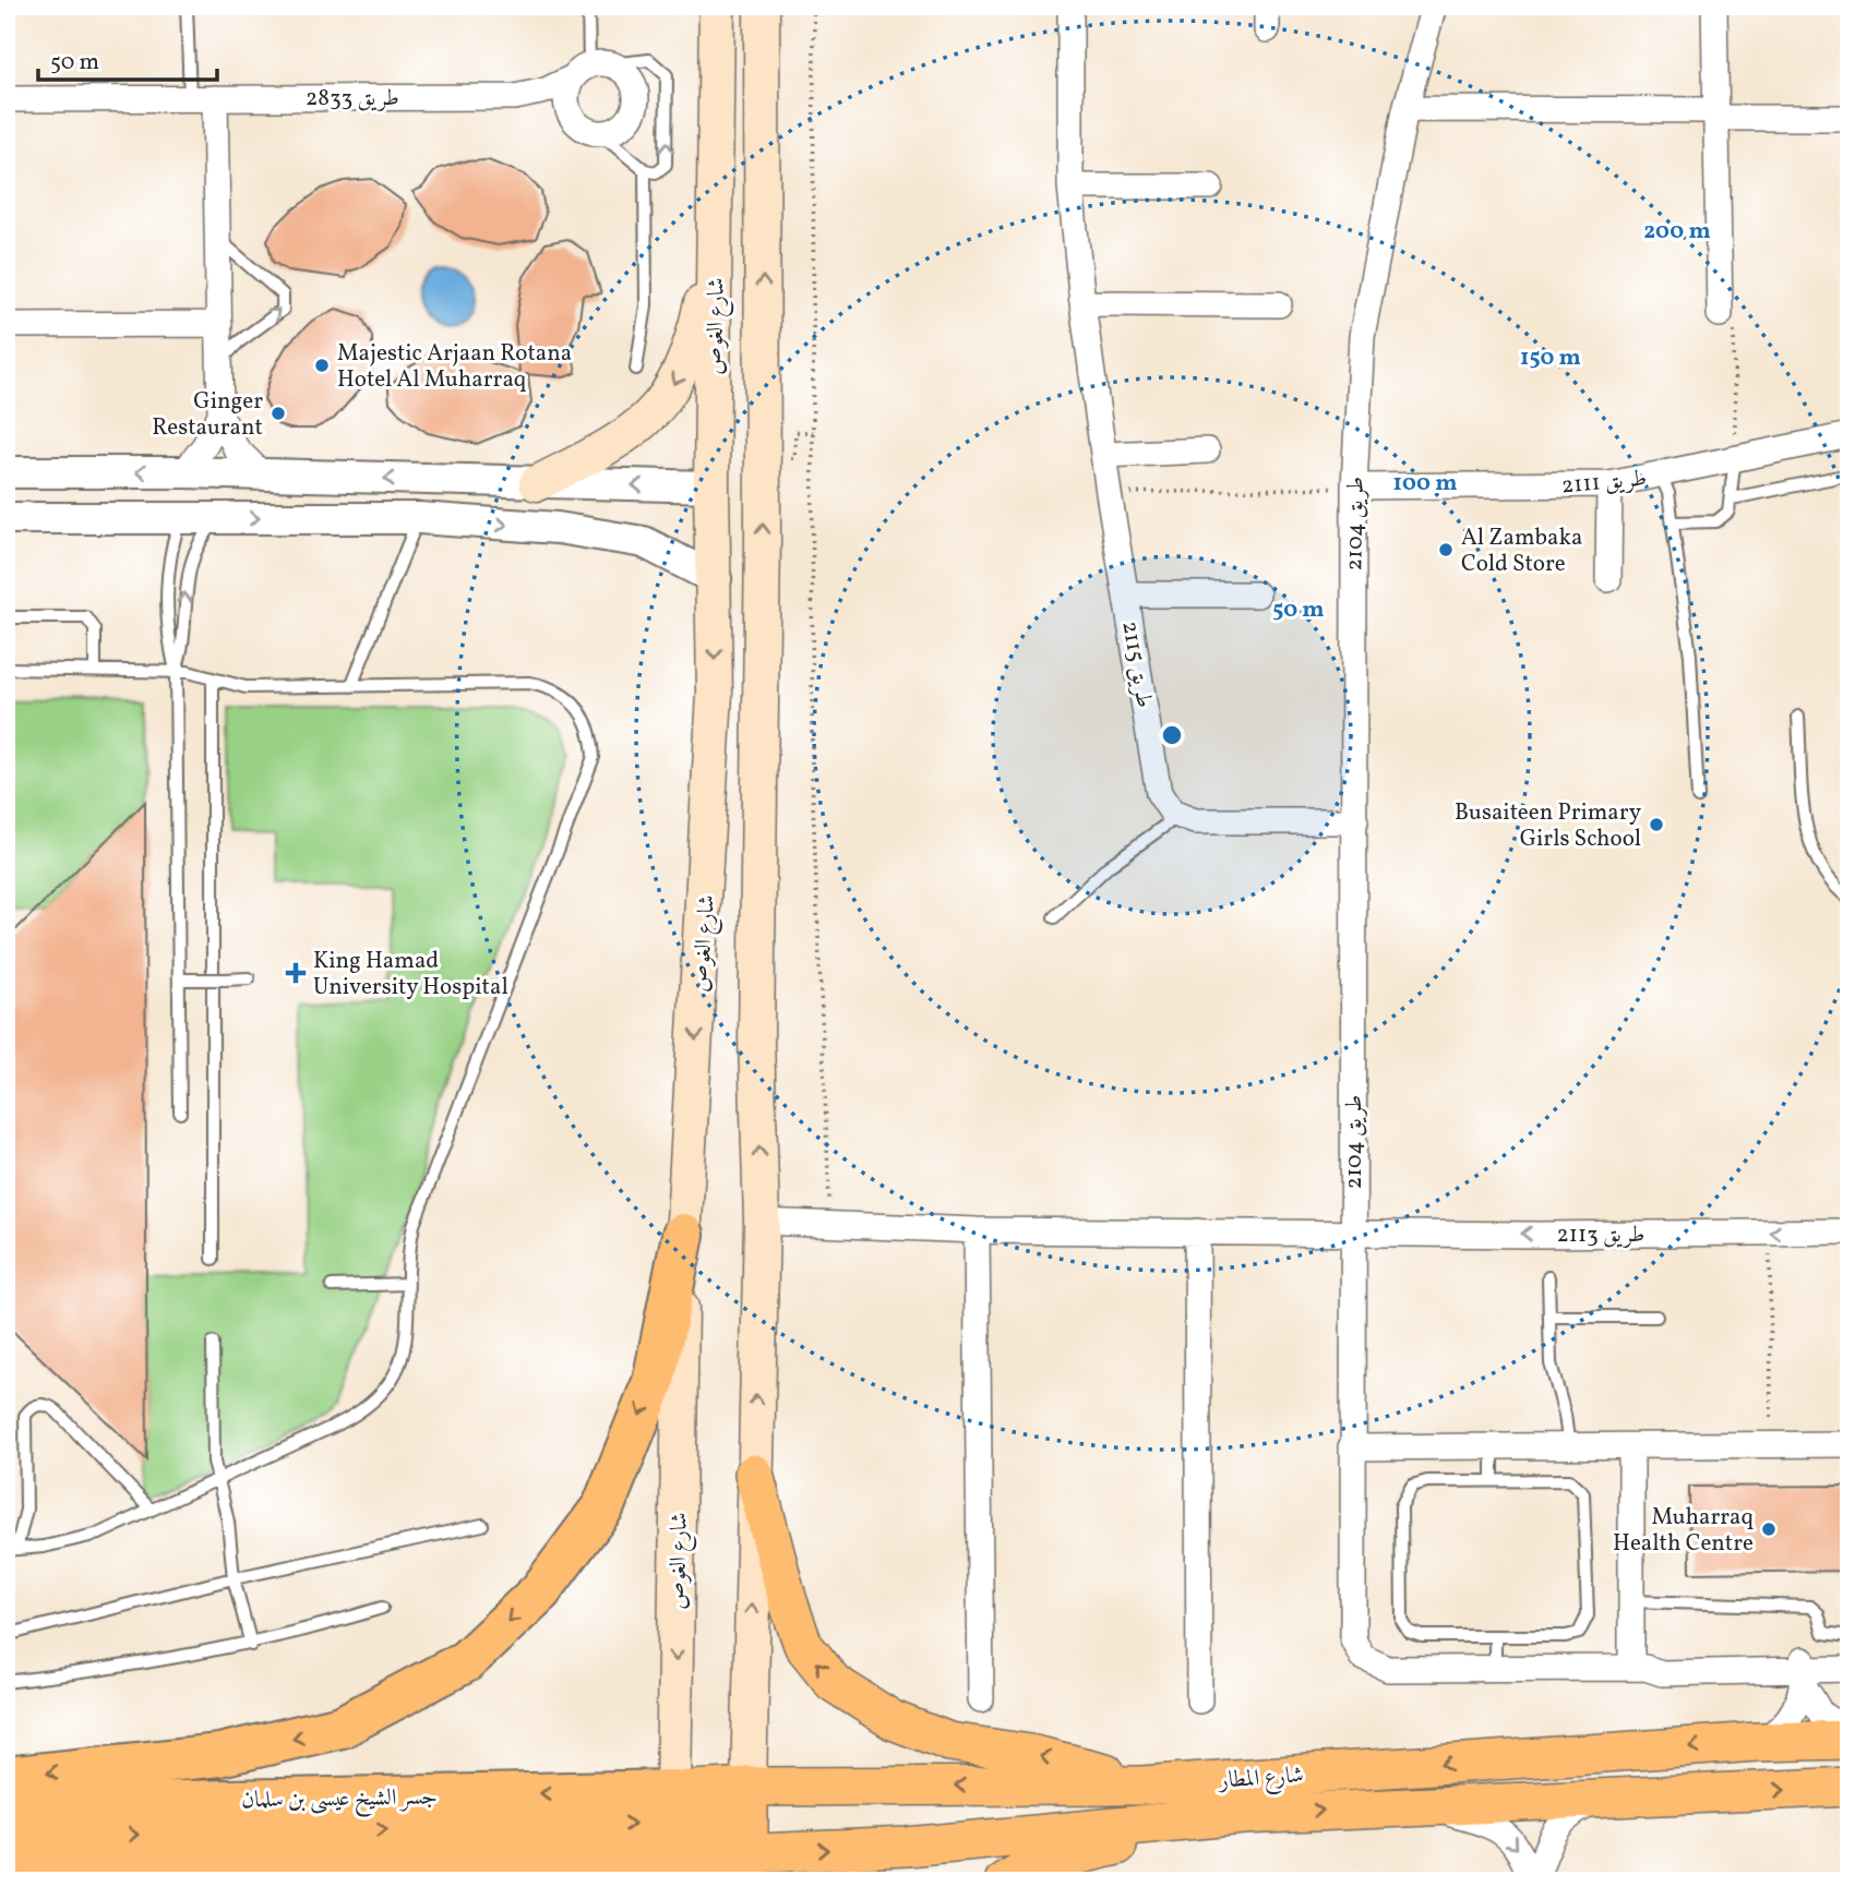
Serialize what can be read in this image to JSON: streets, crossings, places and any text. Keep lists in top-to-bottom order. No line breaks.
{"streets":{"highway":["جسر الشيخ عيسى بن سلمان"],"main road":["شارع الغوص","شارع المطار"],"street":["طريق 2833","طريق 2111","طريق 2104","طريق 2115","طريق 2113"]},"crossings":[["شارع الغوص","شارع المطار"],["شارع الغوص","جسر الشيخ عيسى بن سلمان"],["طريق 2111","طريق 2104"],["طريق 2104","طريق 2113"],["شارع المطار","جسر الشيخ عيسى بن سلمان"]],"places":{"other":["Majestic Arjaan Rotana Hotel Al Muharraq","Ginger Restaurant","Al Zambaka Cold Store","Busaiteen Primary Girls School","Muharraq Health Centre"],"health":["King Hamad University Hospital"]},"scale_bar":"50 m","rings":["200 m","150 m","100 m","50 m"]}
